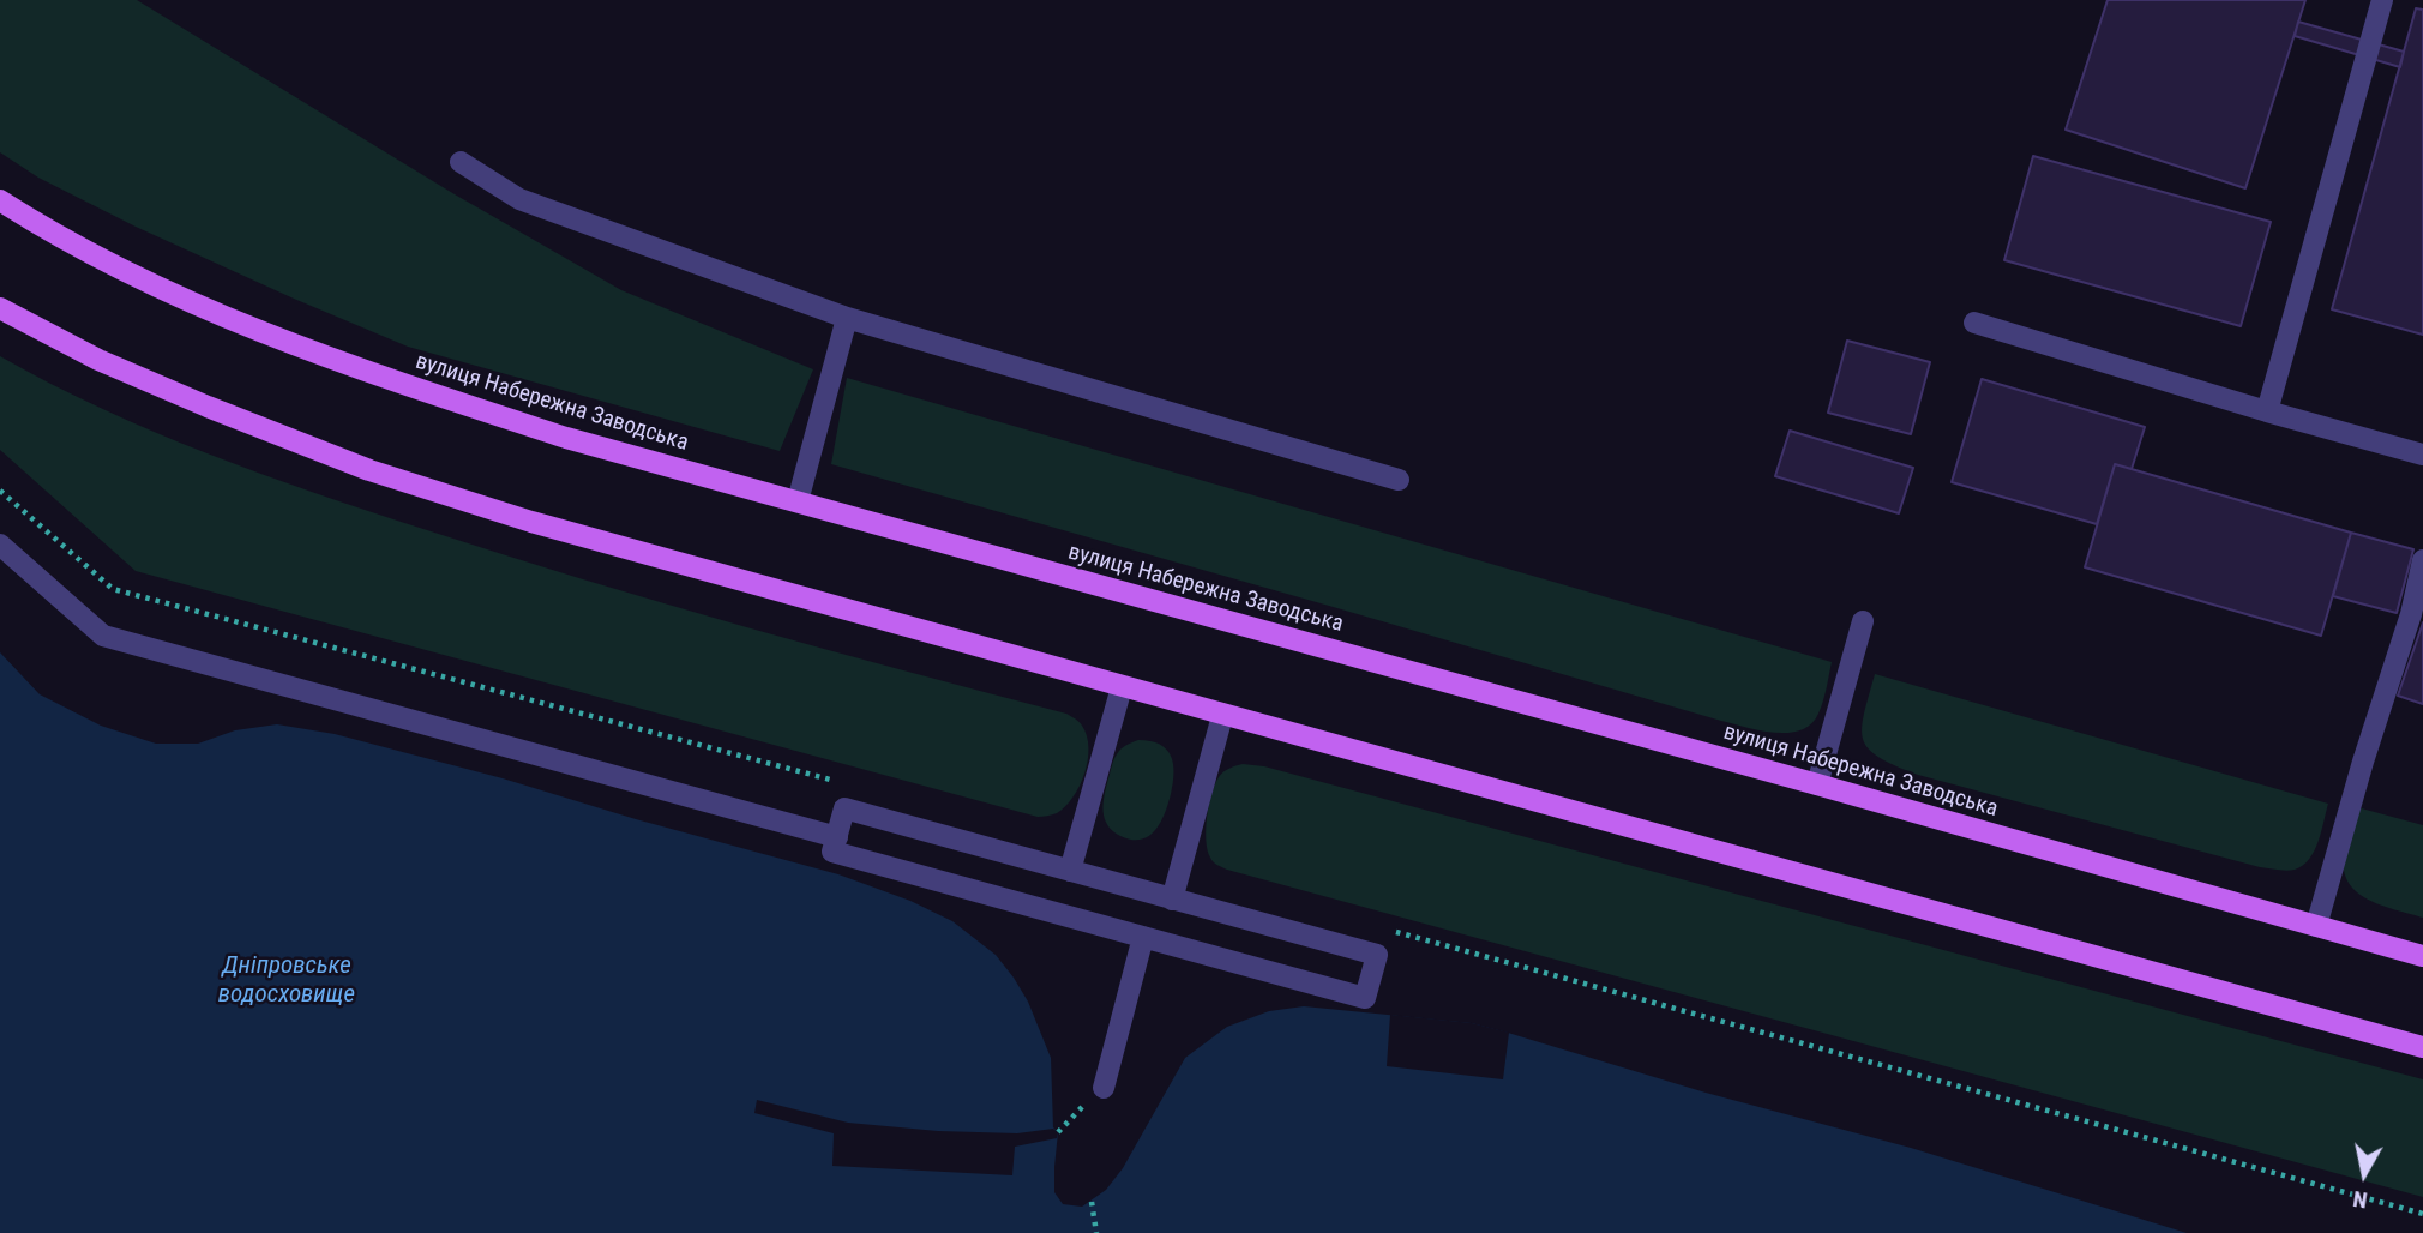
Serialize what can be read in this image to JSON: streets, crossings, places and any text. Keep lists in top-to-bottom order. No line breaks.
{"streets":{"main road":["вулиця Набережна Заводська"]},"water":["Дніпровське водосховище"],"north":"bottom"}
